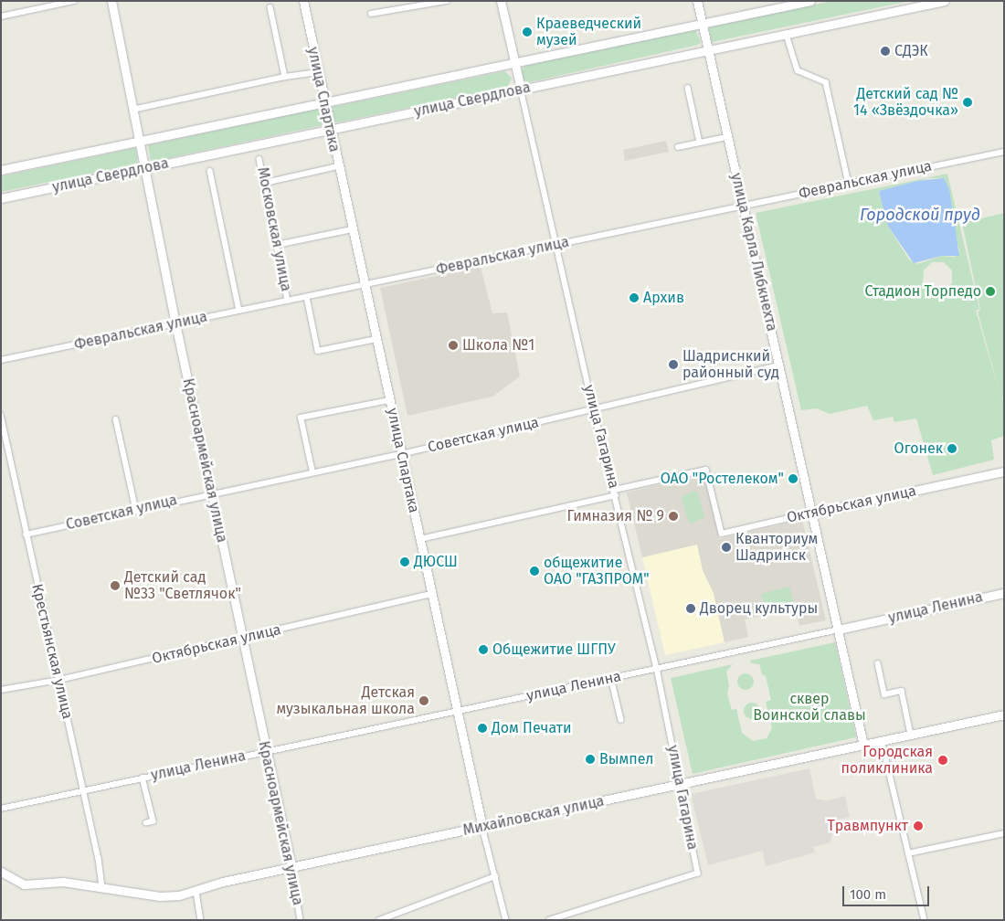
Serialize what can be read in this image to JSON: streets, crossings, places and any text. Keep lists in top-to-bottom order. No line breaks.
{"streets":{"street":["улица Спартака","улица Свердлова","Февральская улица","Московская улица","улица Карла Либкнехта","Советская улица","улица Гагарина","Красноармейская улица","Октябрьская улица","улица Ленина","Крестьянская улица","Михайловская улица"]},"crossings":[["улица Спартака","улица Свердлова"],["улица Спартака","Февральская улица"],["улица Спартака","Советская улица"],["улица Спартака","Октябрьская улица"],["улица Спартака","улица Ленина"],["улица Спартака","Михайловская улица"],["улица Свердлова","улица Карла Либкнехта"],["улица Свердлова","улица Гагарина"],["улица Свердлова","Красноармейская улица"],["Февральская улица","Московская улица"],["Февральская улица","улица Карла Либкнехта"],["Февральская улица","улица Гагарина"],["Февральская улица","Красноармейская улица"],["улица Карла Либкнехта","Советская улица"],["улица Карла Либкнехта","Октябрьская улица"],["улица Карла Либкнехта","улица Ленина"],["улица Карла Либкнехта","Михайловская улица"],["Советская улица","улица Гагарина"],["Советская улица","Красноармейская улица"],["Советская улица","Крестьянская улица"],["улица Гагарина","Октябрьская улица"],["улица Гагарина","улица Ленина"],["улица Гагарина","Михайловская улица"],["Красноармейская улица","Октябрьская улица"],["Красноармейская улица","улица Ленина"],["Красноармейская улица","Михайловская улица"],["Октябрьская улица","Крестьянская улица"],["улица Ленина","Крестьянская улица"],["Крестьянская улица","Михайловская улица"]],"water":["Городской пруд"],"parks":["сквер Воинской славы"],"places":["Краеведческий музей","СДЭК","Детский сад № 14 «Звёздочка»","Стадион Торпедо","Архив","Школа №1","Шадриснкий районный суд","Огонек","ОАО \"Ростелеком\"","Гимназия № 9","Кванториум Шадринск","ДЮСШ","общежитие ОАО \"ГАЗПРОМ\"","Детский сад №33 \"Светлячок\"","Дворец культуры","Общежитие ШГПУ","Детская музыкальная школа","Дом Печати","Вымпел","Городская поликлиника","Травмпункт"],"scale_bar":"100 m"}
